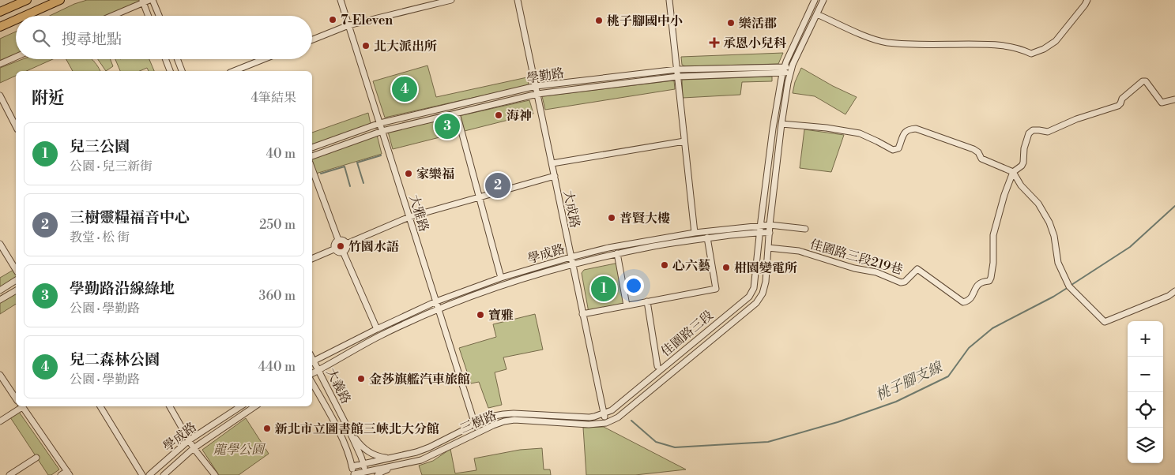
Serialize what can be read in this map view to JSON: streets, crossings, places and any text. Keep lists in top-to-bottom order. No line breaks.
{"streets":{"street":["學勤路","大成路","大雅路","學成路","佳園路三段219巷","佳園路三段","大義路","三樹路"]},"crossings":[["學勤路","大成路"],["學勤路","大雅路"],["學勤路","佳園路三段"],["大成路","學成路"],["大成路","佳園路三段"],["大成路","三樹路"],["大雅路","學成路"],["大雅路","佳園路三段"],["大雅路","三樹路"],["學成路","佳園路三段"],["學成路","大義路"],["佳園路三段219巷","佳園路三段"],["佳園路三段","大義路"],["佳園路三段","三樹路"],["大義路","三樹路"]],"water":["桃子腳支線"],"parks":["龍學公園"],"places":{"other":["7-Eleven","桃子腳國中小","樂活郡","北大派出所","海神","家樂福","普賢大樓","竹園水語","心六藝","柑園變電所","寶雅","金莎旗艦汽車旅館","新北市立圖書館三峽北大分館"],"health":["承恩小兒科"]},"page":{"search":"搜尋地點","heading":["附近","4筆結果"],"pins":["4","3","2","1"],"list":[{"mark":"1","name":"兒三公園","note":"公園 · 兒三新街","value":"40 m"},{"mark":"2","name":"三樹靈糧福音中心","note":"教堂 · 松 街","value":"250 m"},{"mark":"3","name":"學勤路沿線綠地","note":"公園 · 學勤路","value":"360 m"},{"mark":"4","name":"兒二森林公園","note":"公園 · 學勤路","value":"440 m"}],"map_buttons":["+","−"]}}
